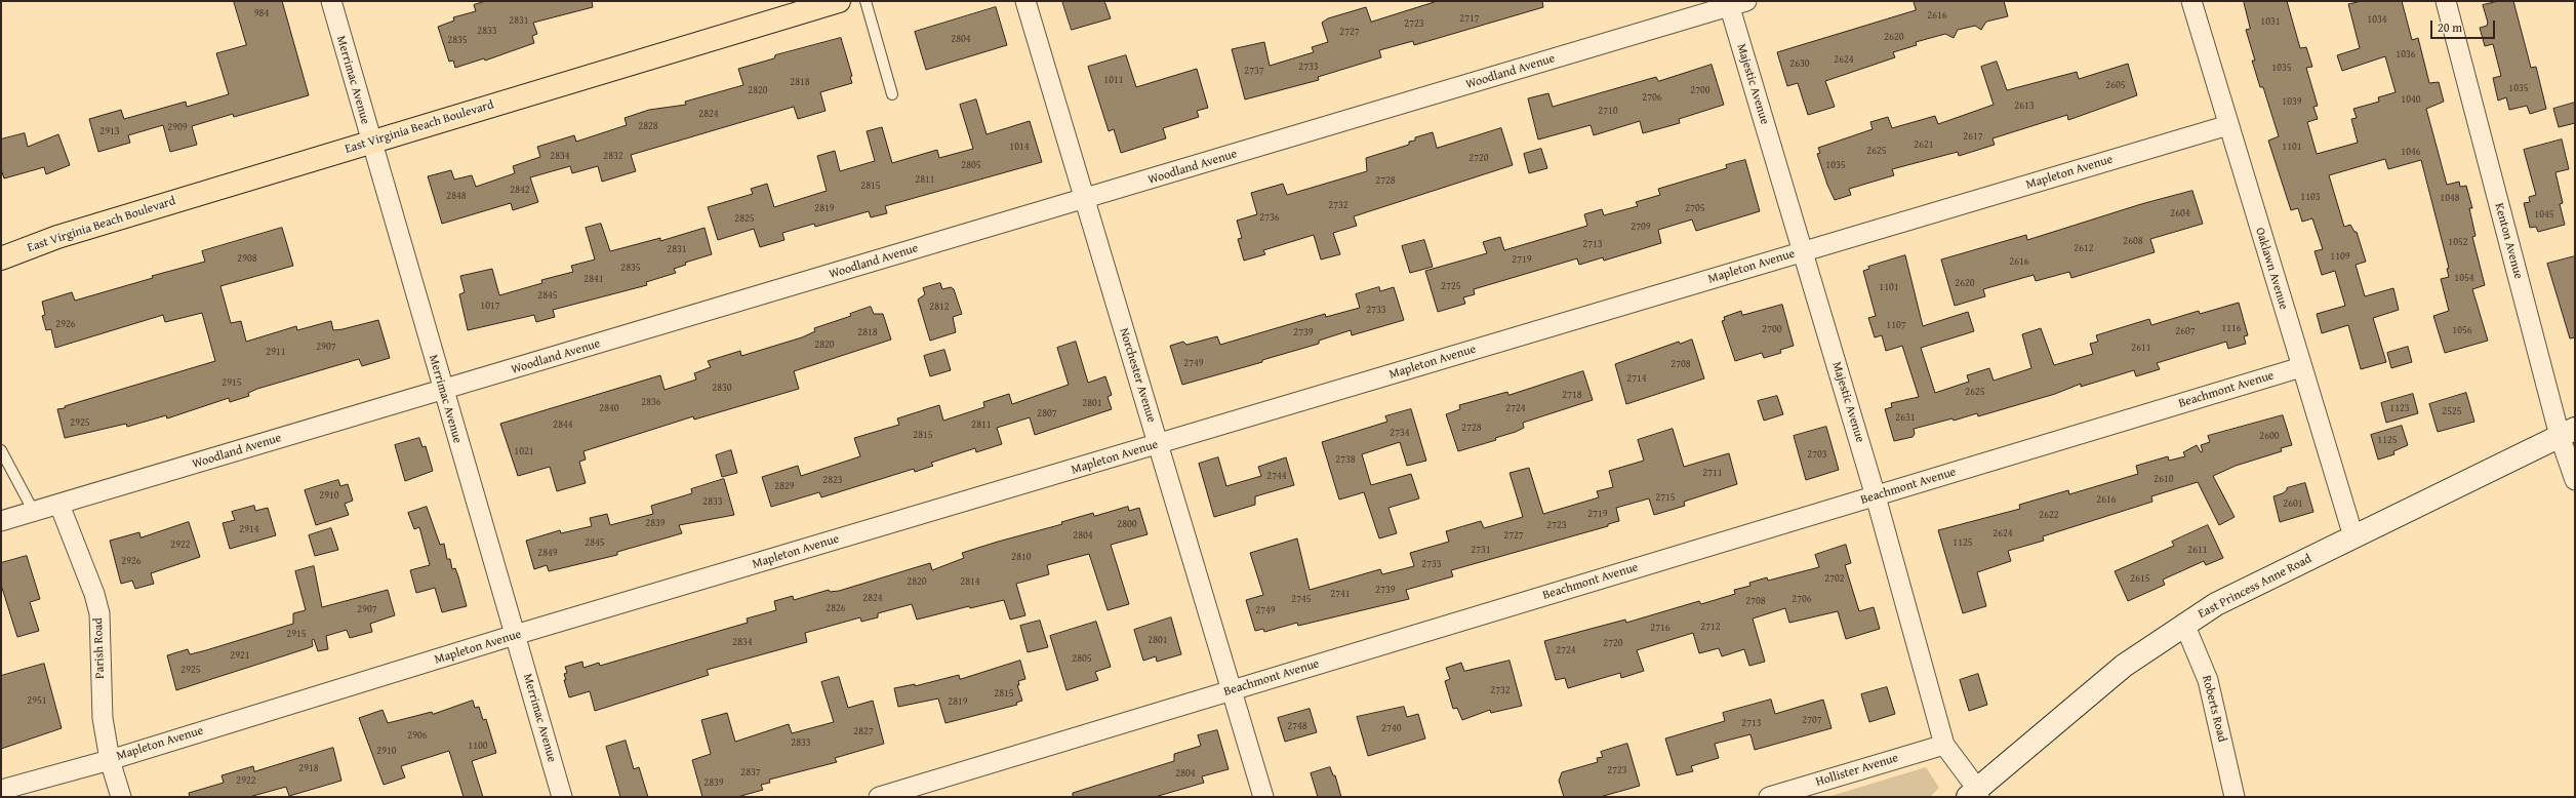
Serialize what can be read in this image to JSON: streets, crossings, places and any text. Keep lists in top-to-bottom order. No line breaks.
{"streets":{"main road":["East Virginia Beach Boulevard","East Princess Anne Road"],"street":["Woodland Avenue","Merrimac Avenue","Majestic Avenue","Mapleton Avenue","Kenton Avenue","Oaklawn Avenue","Norchester Avenue","Beachmont Avenue","Parish Road","Roberts Road","Hollister Avenue"]},"crossings":[["Woodland Avenue","Merrimac Avenue"],["Woodland Avenue","Majestic Avenue"],["Woodland Avenue","Norchester Avenue"],["Woodland Avenue","Parish Road"],["Merrimac Avenue","East Virginia Beach Boulevard"],["Merrimac Avenue","Mapleton Avenue"],["Majestic Avenue","Mapleton Avenue"],["Majestic Avenue","Beachmont Avenue"],["Majestic Avenue","East Princess Anne Road"],["Majestic Avenue","Hollister Avenue"],["Mapleton Avenue","Oaklawn Avenue"],["Mapleton Avenue","Norchester Avenue"],["Mapleton Avenue","Parish Road"],["Kenton Avenue","East Princess Anne Road"],["Oaklawn Avenue","Beachmont Avenue"],["Oaklawn Avenue","East Princess Anne Road"],["Norchester Avenue","Beachmont Avenue"],["East Princess Anne Road","Roberts Road"]],"house_numbers":["984","2616","2717","1034","2831","1031","2723","2833","2727","2620","2804","2835","1036","2624","2630","2733","1035","2737","1011","2818","2605","1035","2820","2700","2706","1040","1039","2613","2710","2824","2828","2909","2913","2617","2621","1014","1101","2625","1046","2834","2832","2720","2805","1035","2811","2728","2815","2842","2848","1103","1048","2732","2819","2705","2604","1045","2736","2825","2709","2608","1052","2713","2612","2831","1109","2908","2719","2616","2835","1054","2841","2620","2725","1101","2845","1017","2812","2733","2926","1107","1116","2700","1056","2607","2818","2739","2820","2907","2611","2911","2749","2708","2714","2915","2830","2625","2718","2836","2801","2840","2724","1123","2525","2807","2631","2925","2844","2811","2728","2734","2815","2600","1125","1021","2703","2738","2711","2744","2610","2823","2829","2910","2715","2616","2833","2601","2719","2622","2839","2800","2723","2914","2624","2804","2727","2845","1125","2922","2731","2611","2849","2810","2926","2733","2702","2615","2820","2814","2739","2741","2824","2745","2706","2708","2826","2907","2749","2712","2716","2915","2801","2834","2720","2724","2921","2805","2925","2732","2815","2951","2819","2707","2713","2748","2740","2827","2906","2833","1100","2910","2918","2723","2837","2804","2922","2839"],"scale_bar":"20 m"}
